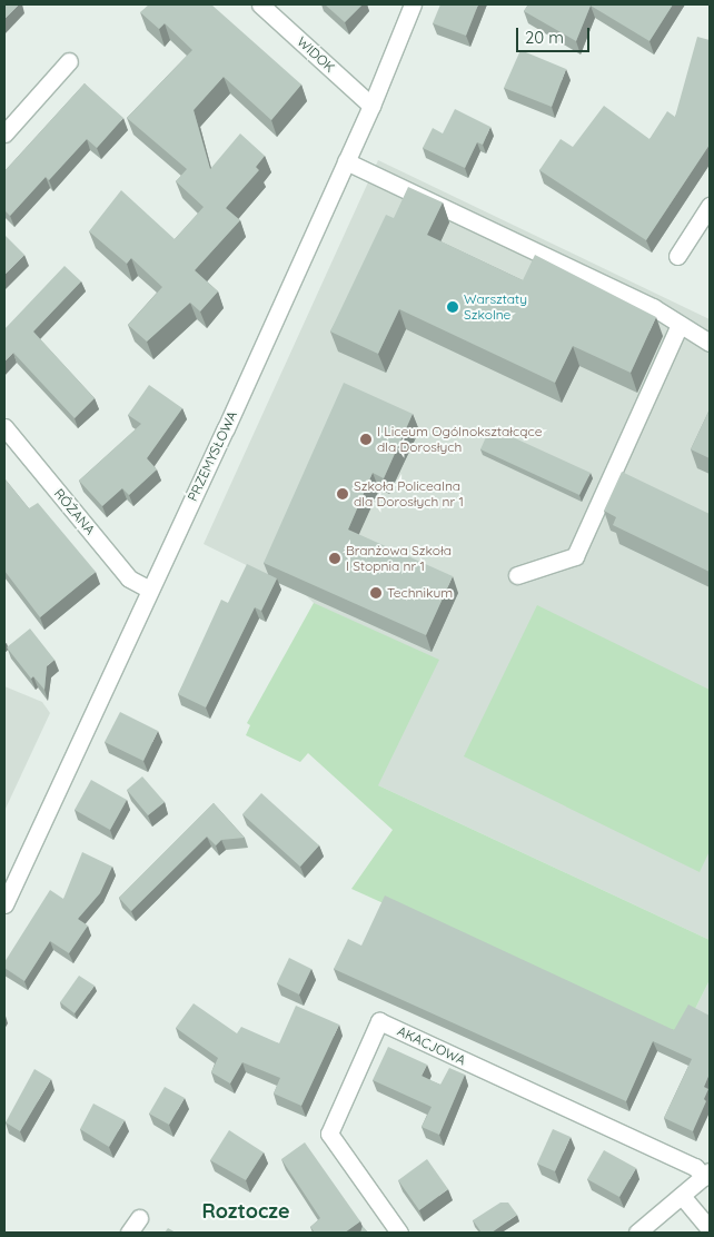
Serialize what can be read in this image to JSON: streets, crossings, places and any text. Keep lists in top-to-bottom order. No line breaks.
{"streets":{"street":["WIDOK","PRZEMYSŁOWA","RÓŻANA","AKACJOWA"]},"crossings":[["WIDOK","PRZEMYSŁOWA"],["PRZEMYSŁOWA","RÓŻANA"]],"districts":["Roztocze"],"places":["Warsztaty Szkolne","I Liceum Ogólnokształcące dla Dorosłych","Szkoła Policealna dla Dorosłych nr 1","Branżowa Szkoła I Stopnia nr 1","Technikum"],"scale_bar":"20 m"}
